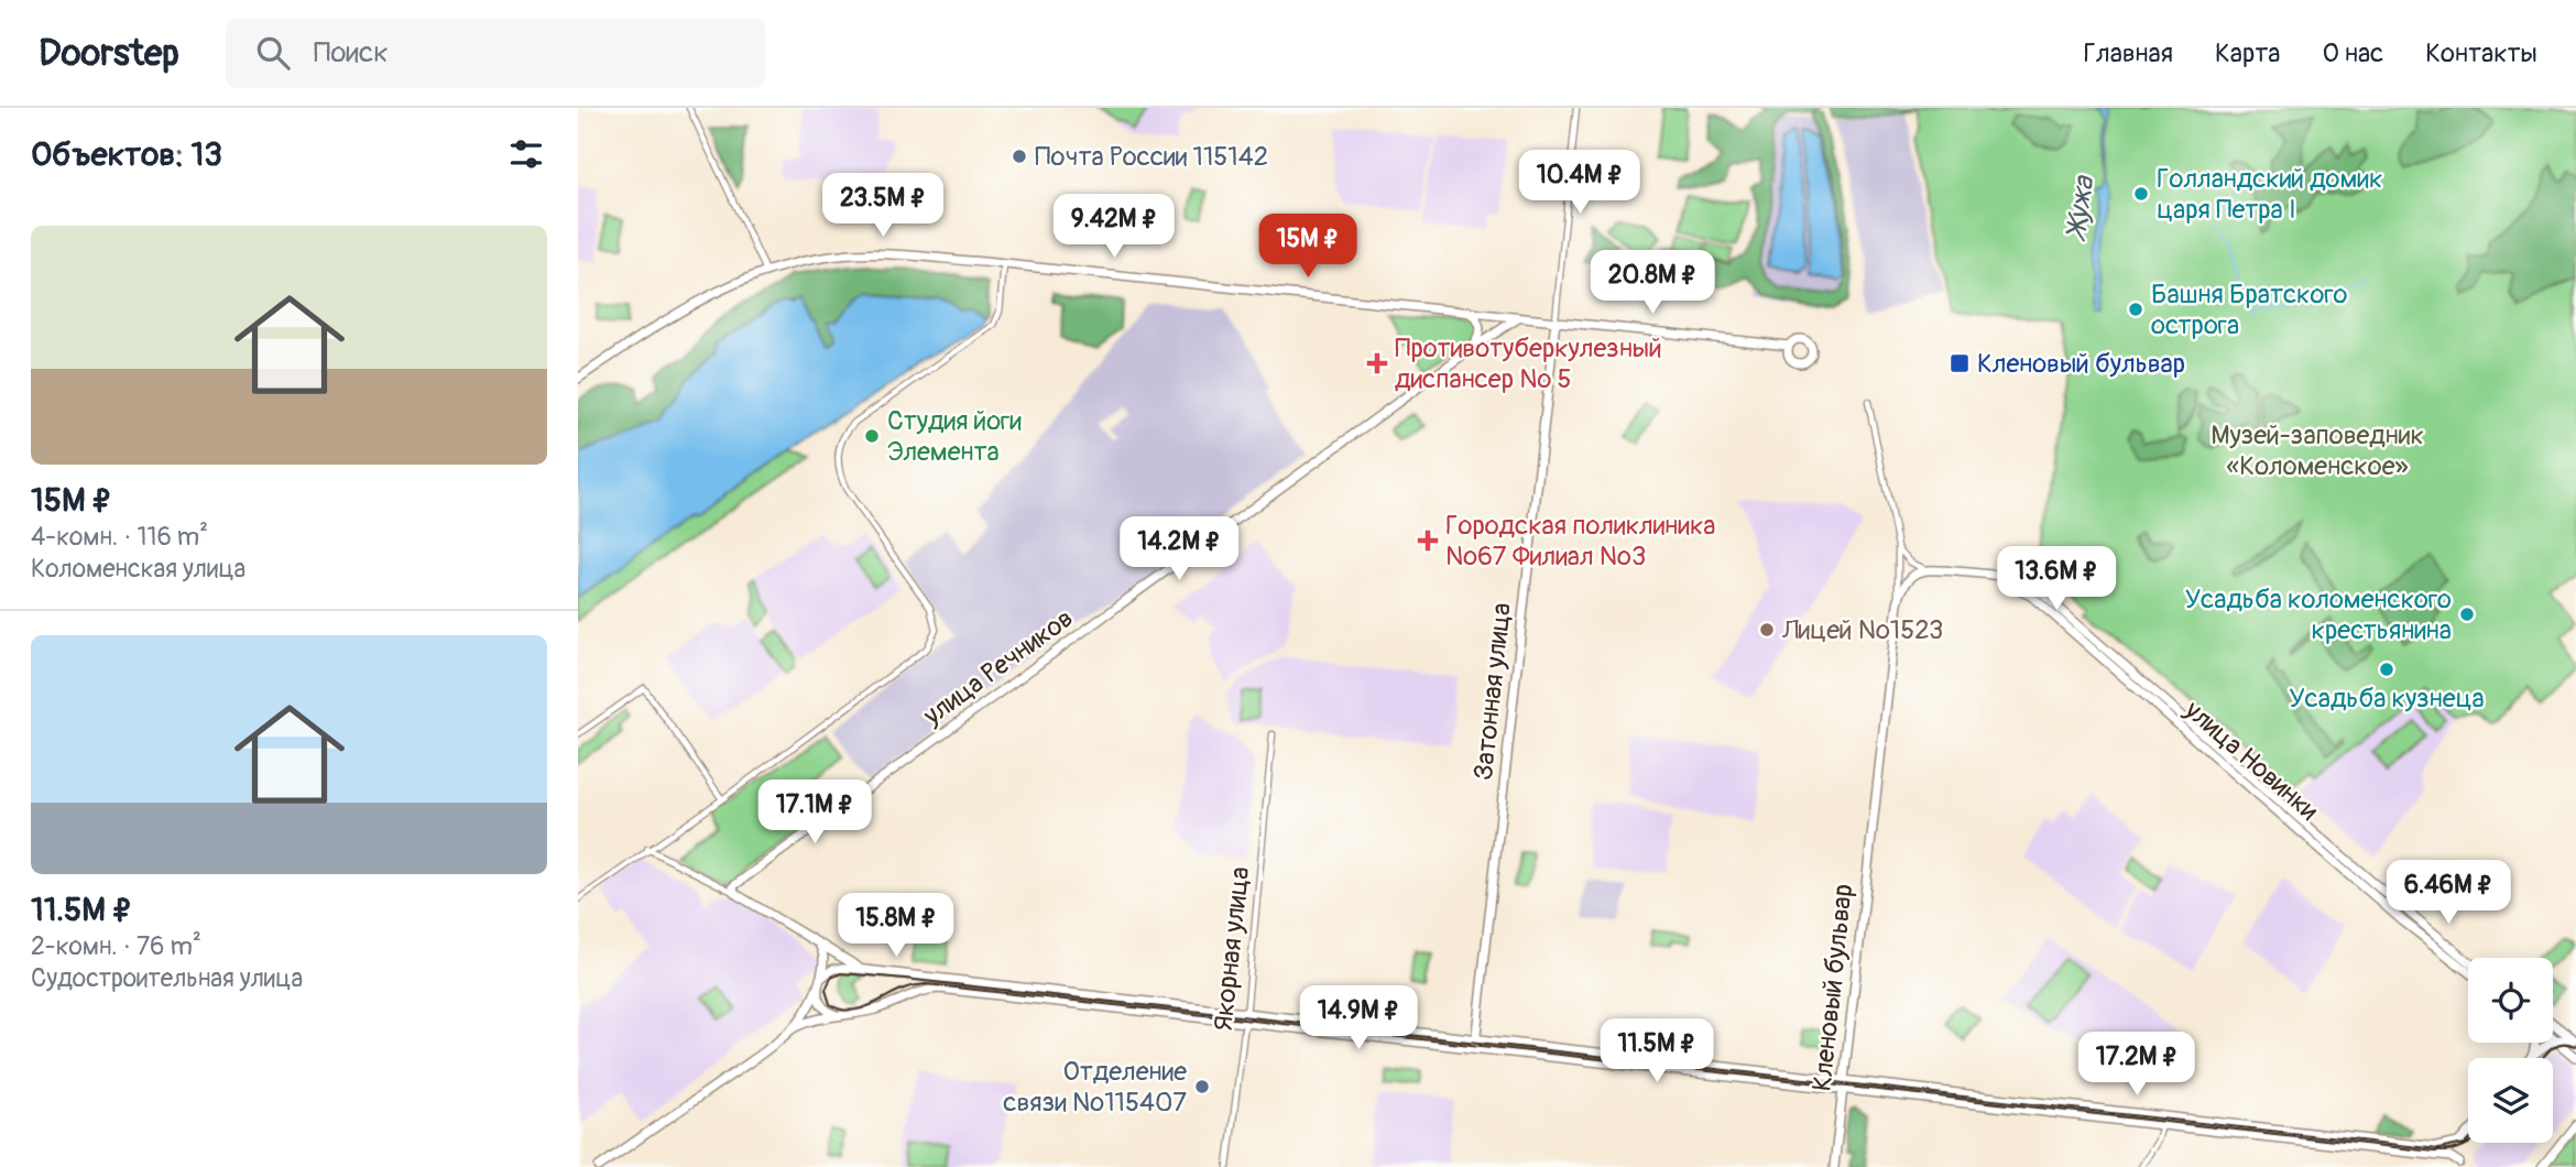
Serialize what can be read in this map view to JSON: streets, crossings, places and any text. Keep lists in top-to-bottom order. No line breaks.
{"streets":{"street":["улица Речников","Затонная улица","улица Новинки","Якорная улица","Кленовый бульвар"]},"water":["Жужа"],"parks":["Музей-заповедник «Коломенское»"],"places":{"other":["Почта России 115142","Голландский домик царя Петра I","Башня Братского острога","Студия йоги Элемента","Усадьба коломенского крестьянина","Лицей №1523","Усадьба кузнеца","Отделение связи №115407"],"health":["Противотуберкулезный диспансер № 5","Городская поликлиника №67 Филиал №3"],"transit":["Кленовый бульвар"]},"page":{"header":"Doorstep","search":"Поиск","nav":["Главная","Карта","О нас","Контакты"],"heading":"Объектов: 13","price":["10.4M ₽","23.5M ₽","9.42M ₽","15M ₽","20.8M ₽","14.2M ₽","13.6M ₽","17.1M ₽","6.46M ₽","15.8M ₽","14.9M ₽","11.5M ₽","17.2M ₽"],"list":[{"name":"15M ₽","note":"4-комн. · 116 m² · Коломенская улица"},{"name":"11.5M ₽","note":"2-комн. · 76 m² · Судостроительная улица"}]}}
